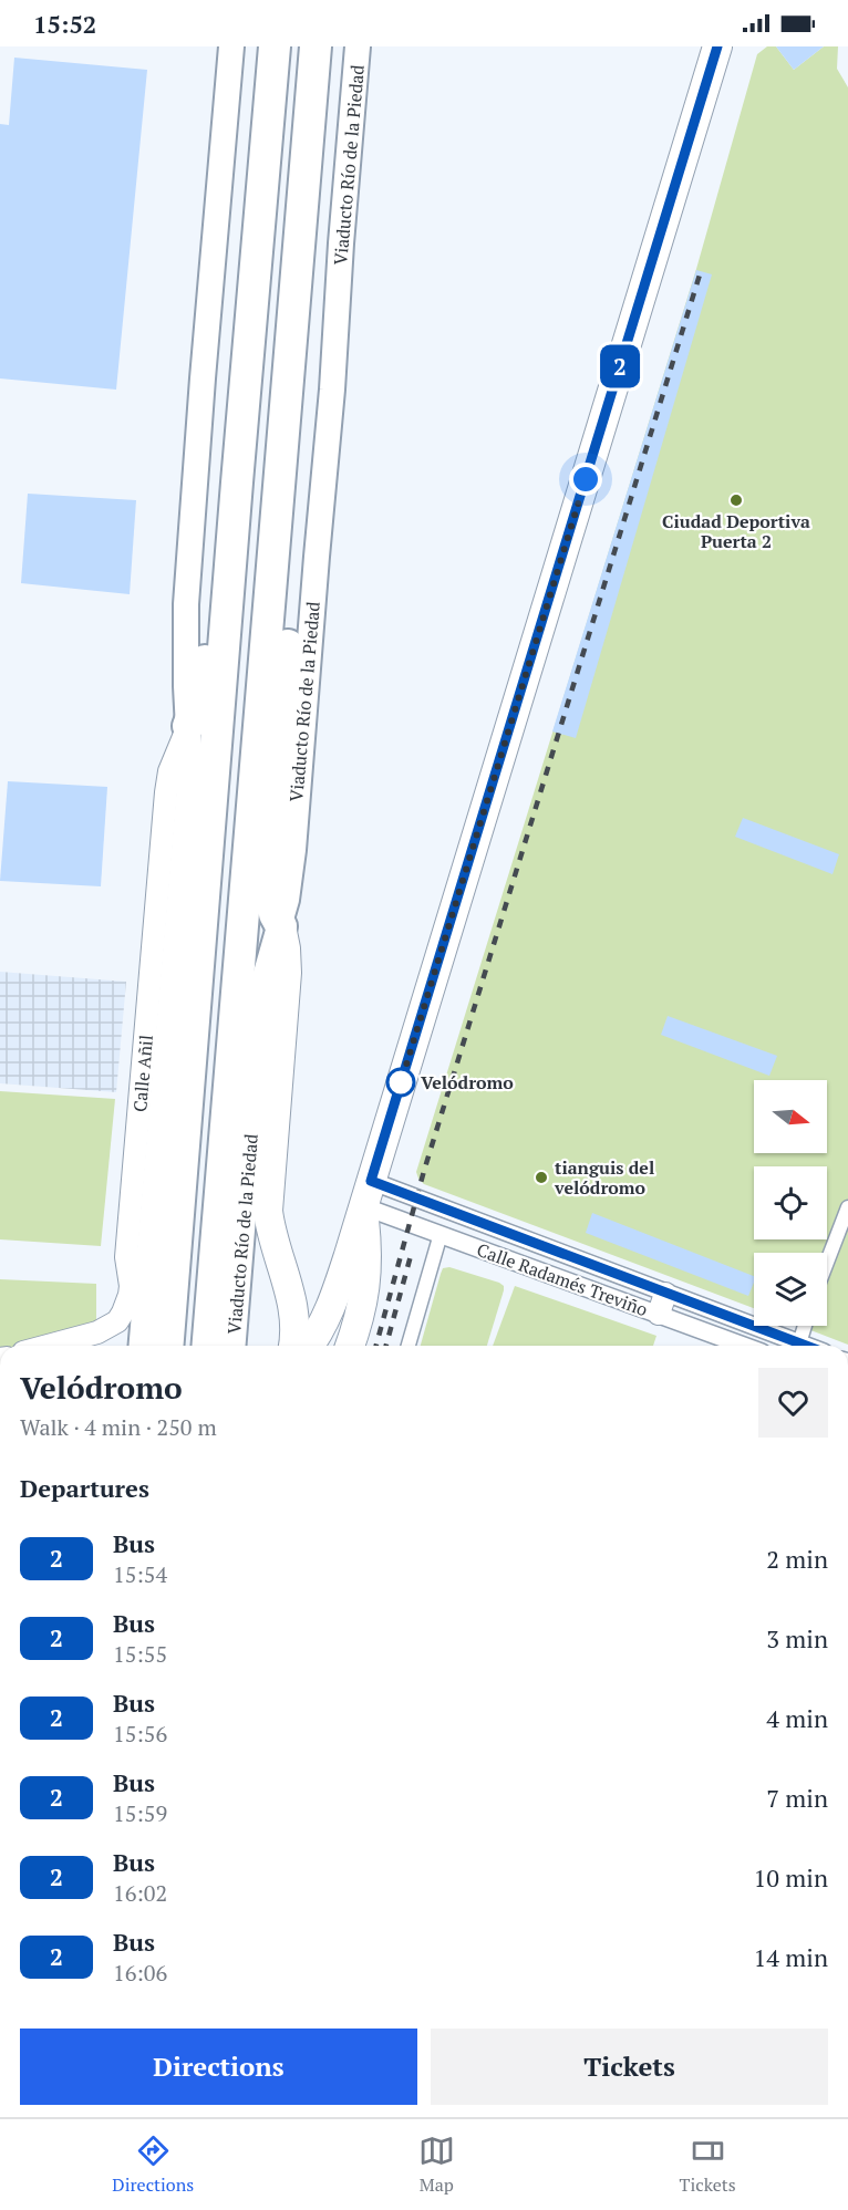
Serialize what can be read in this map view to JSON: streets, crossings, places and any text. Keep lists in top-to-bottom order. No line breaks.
{"streets":{"highway":["Viaducto Río de la Piedad"],"street":["Calle Añil","Calle Radamés Treviño"]},"places":["Ciudad Deportiva Puerta 2","Velódromo","tianguis del velódromo"],"lines":["bus line 2"],"north":"right","page":{"status":"15:52","on_map":"2","heading":[["Velódromo","Walk · 4 min · 250 m"],"Departures"],"list":[{"mark":"2","name":"Bus","note":"15:54","value":"2 min"},{"mark":"2","name":"Bus","note":"15:55","value":"3 min"},{"mark":"2","name":"Bus","note":"15:56","value":"4 min"},{"mark":"2","name":"Bus","note":"15:59","value":"7 min"},{"mark":"2","name":"Bus","note":"16:02","value":"10 min"},{"mark":"2","name":"Bus","note":"16:06","value":"14 min"}],"buttons":["Directions","Tickets"],"tabs":["Directions","Map","Tickets"]}}
